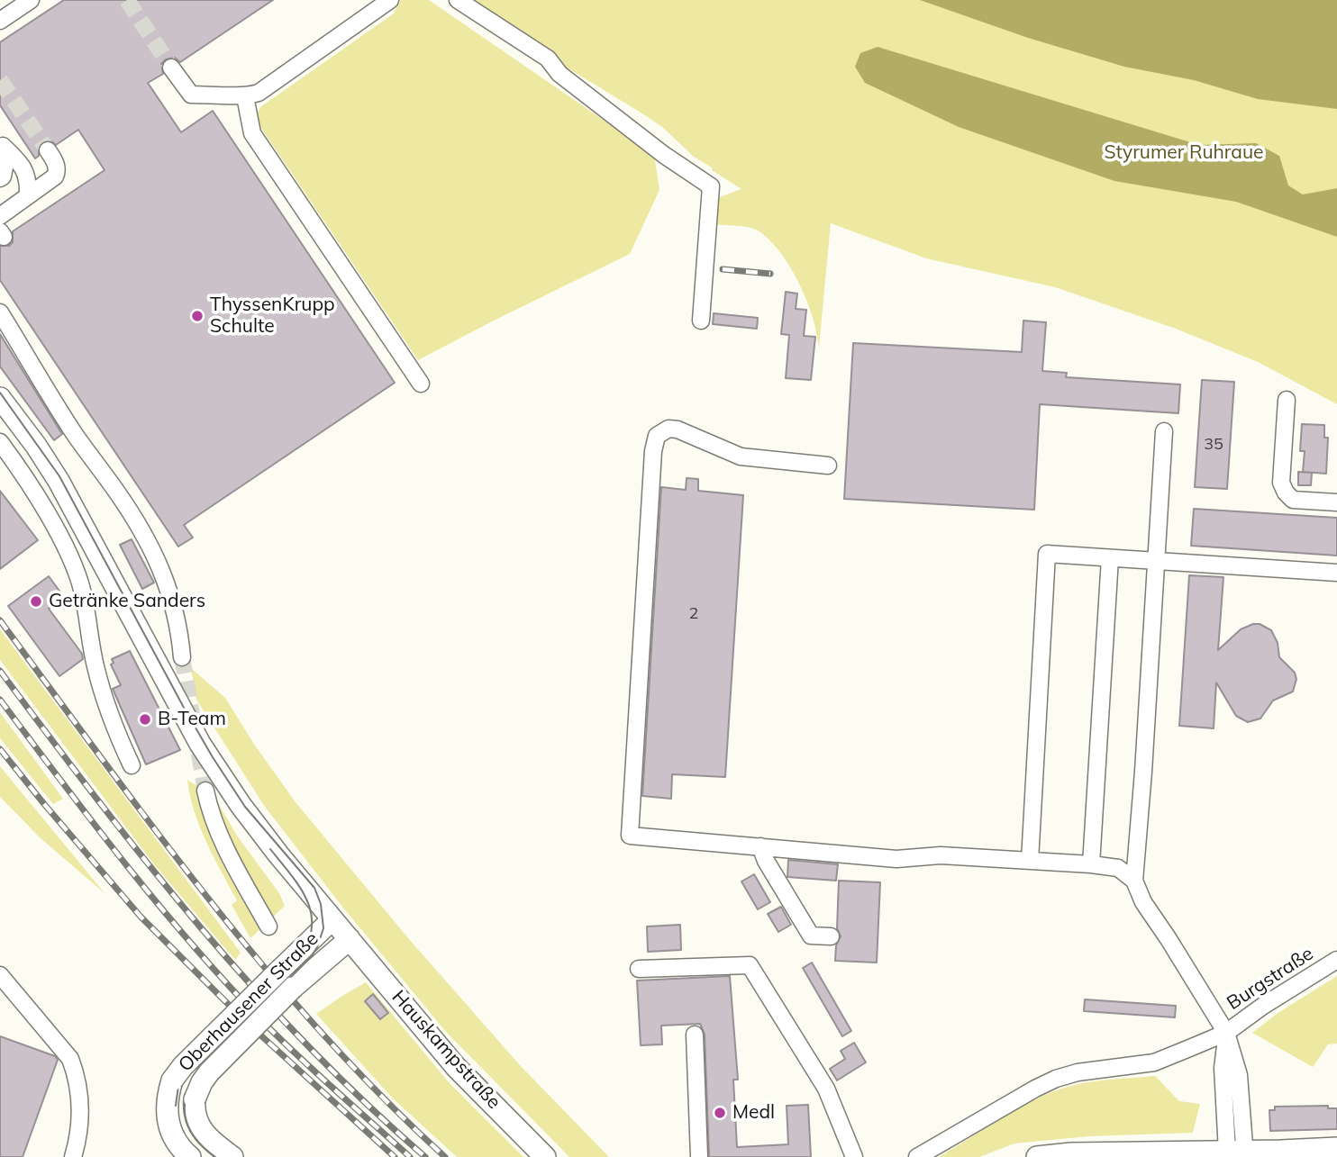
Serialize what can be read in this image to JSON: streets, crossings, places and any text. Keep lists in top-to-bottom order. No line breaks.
{"streets":{"main road":["Oberhausener Straße","Hauskampstraße"],"street":["Burgstraße"]},"crossings":[["Oberhausener Straße","Hauskampstraße"]],"parks":["Styrumer Ruhraue"],"places":["ThyssenKrupp Schulte","Getränke Sanders","B-Team","Medl"],"house_numbers":["35","2"]}
